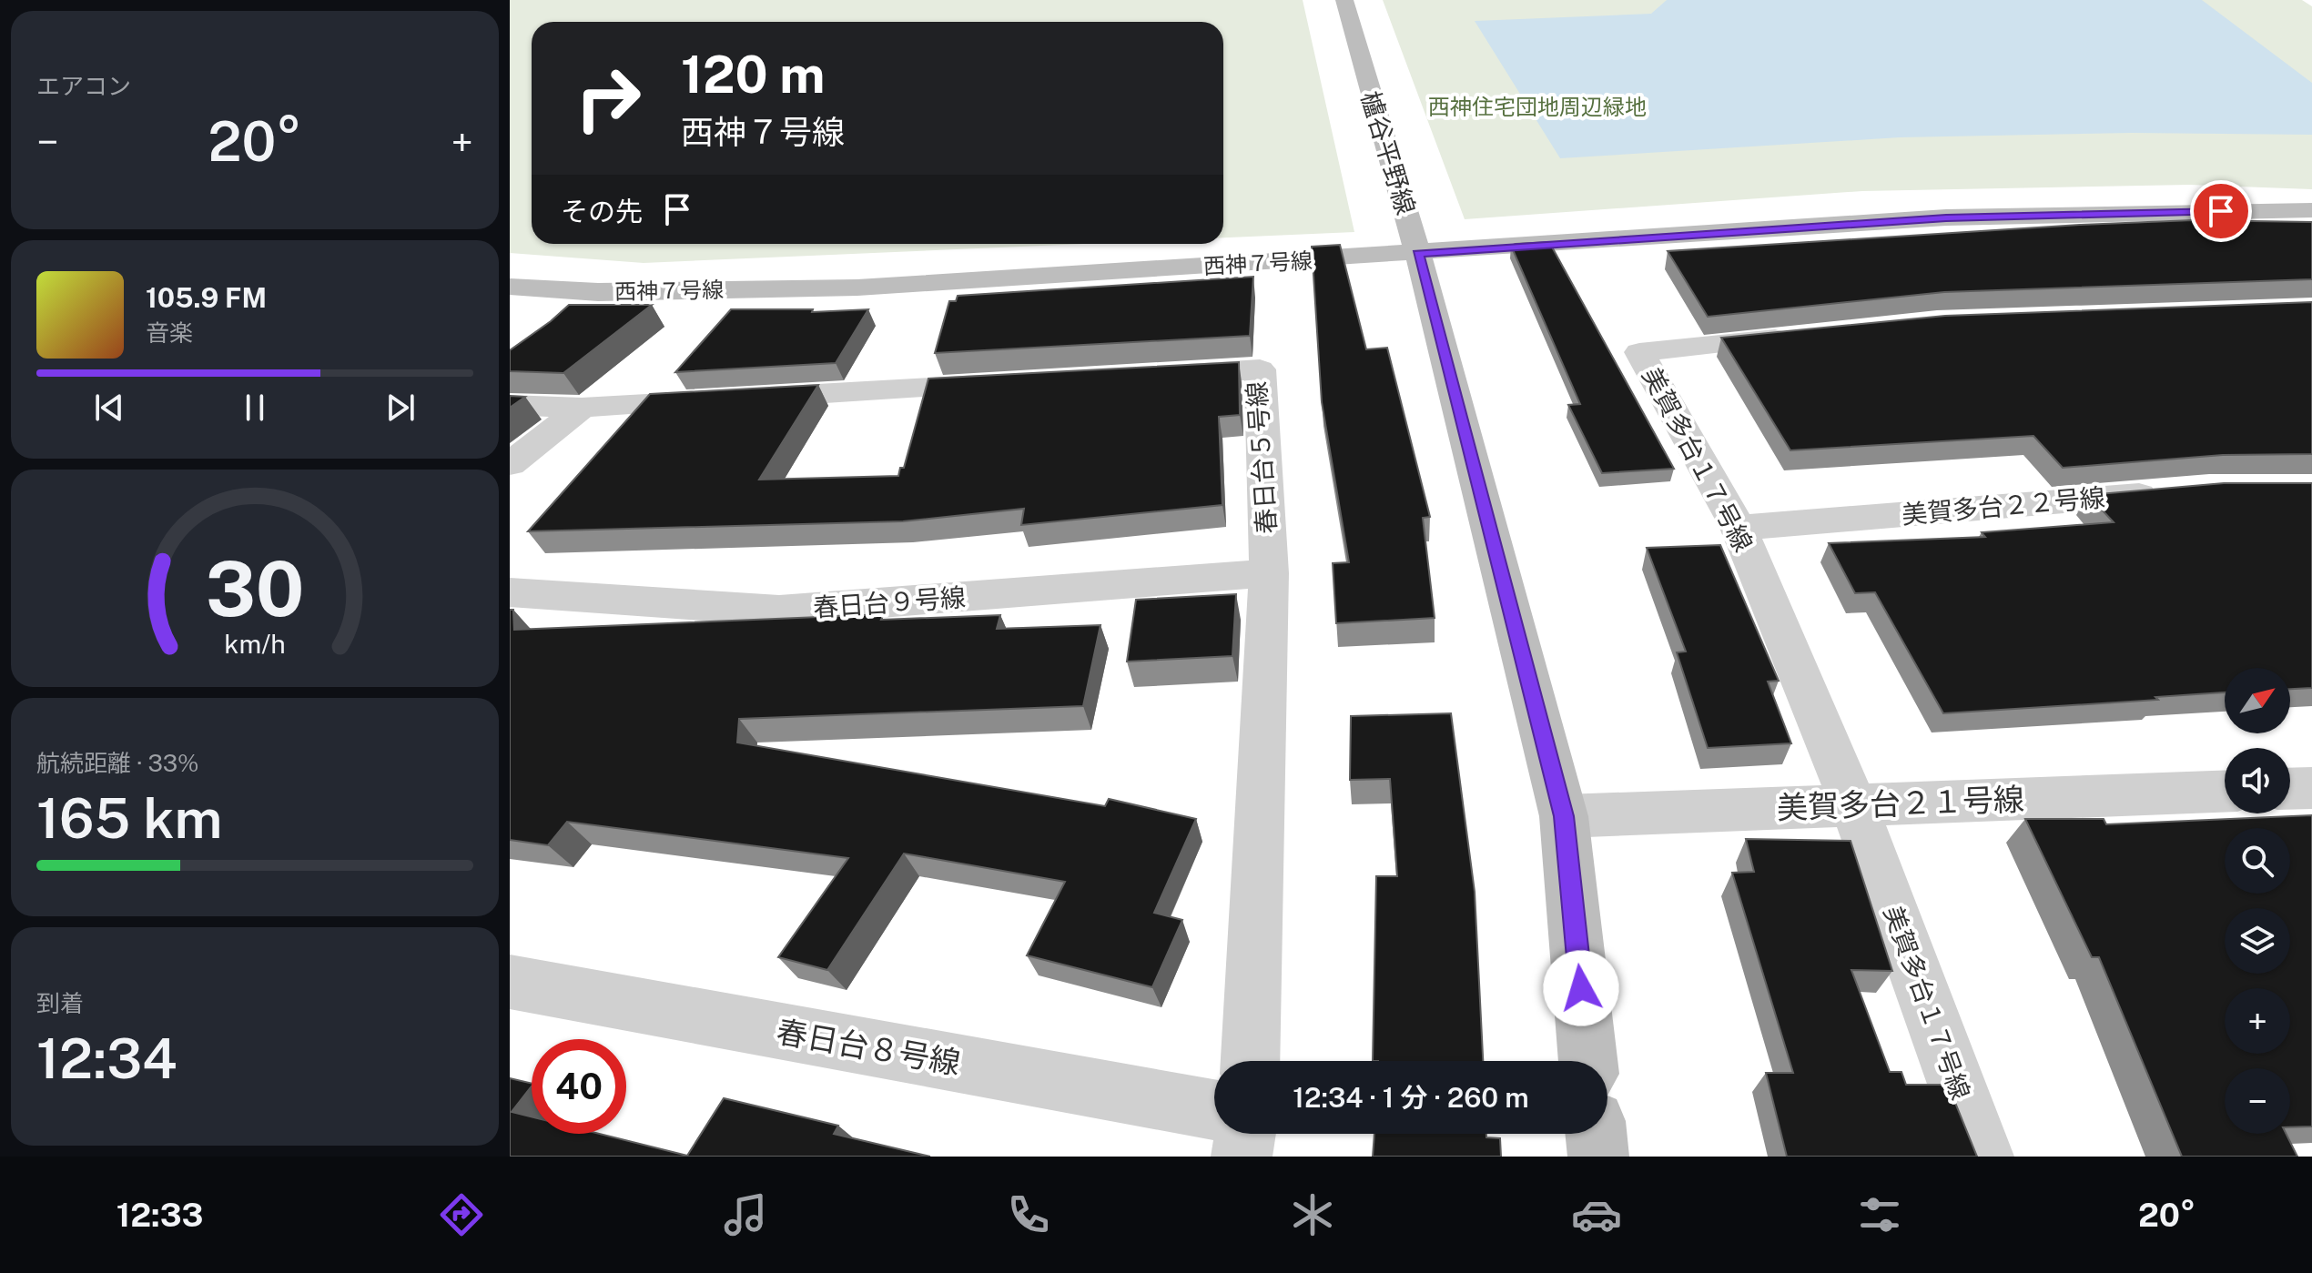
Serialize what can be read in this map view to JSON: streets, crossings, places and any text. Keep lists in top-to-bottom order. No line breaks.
{"streets":{"street":["櫨谷平野線","西神７号線","春日台５号線","美賀多台１７号線","美賀多台２２号線","春日台９号線","美賀多台２１号線","春日台８号線"]},"crossings":[["櫨谷平野線","西神７号線"],["櫨谷平野線","美賀多台２１号線"],["春日台５号線","春日台９号線"],["美賀多台１７号線","美賀多台２２号線"],["美賀多台１７号線","美賀多台２１号線"]],"parks":["西神住宅団地周辺緑地"],"north":"top right","page":{"tile":["エアコン",["航続距離 · 33%","165 km"],["到着","12:34"]],"turn":["120 m","西神７号線"],"heat":["−","20°","+"],"then":"その先","song":["105.9 FM","音楽"],"map_buttons":["+","−"],"limit":"40","trip":"12:34 · 1 分 · 260 m","tabs":["12:33","20°"],"gauge":["30","km/h"]}}
